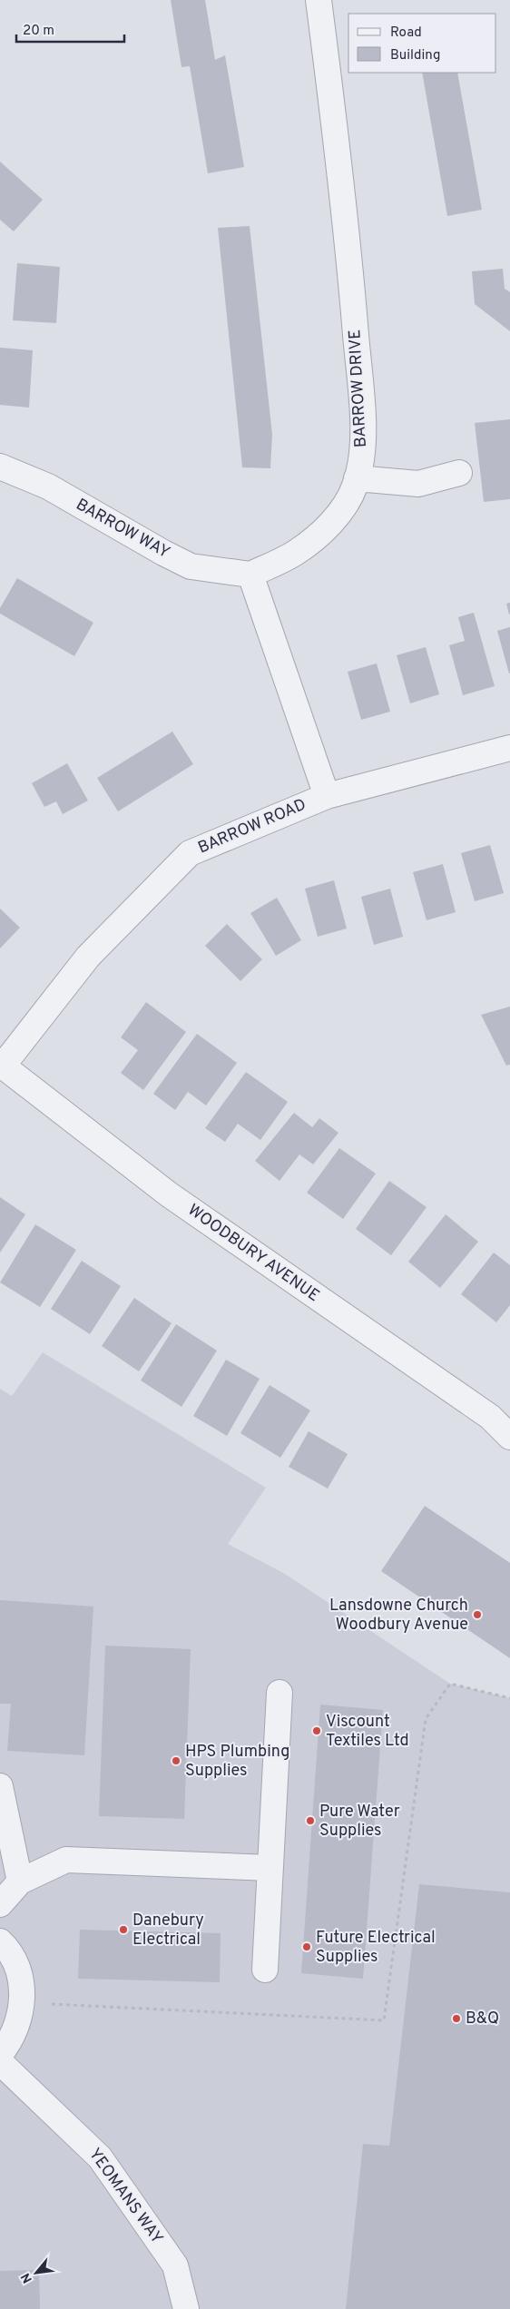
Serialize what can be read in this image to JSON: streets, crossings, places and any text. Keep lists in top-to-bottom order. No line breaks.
{"streets":{"street":["BARROW DRIVE","BARROW WAY","BARROW ROAD","WOODBURY AVENUE","YEOMANS WAY"]},"crossings":[["BARROW DRIVE","BARROW WAY"],["BARROW ROAD","WOODBURY AVENUE"]],"places":["Lansdowne Church Woodbury Avenue","Viscount Textiles Ltd","HPS Plumbing Supplies","Pure Water Supplies","Danebury Electrical","Future Electrical Supplies","B&Q"],"legend":["Road","Building"],"scale_bar":"20 m","north":"bottom left"}
